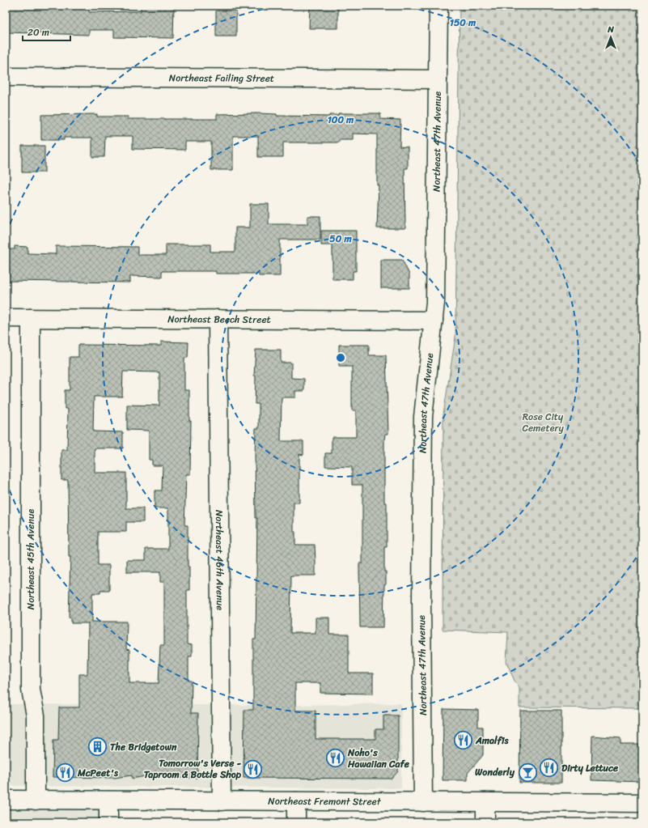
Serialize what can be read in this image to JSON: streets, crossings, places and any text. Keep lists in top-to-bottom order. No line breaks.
{"streets":{"street":["Northeast Failing Street","Northeast 47th Avenue","Northeast Beech Street","Northeast 45th Avenue","Northeast 46th Avenue","Northeast Fremont Street"]},"crossings":[["Northeast Failing Street","Northeast 47th Avenue"],["Northeast 47th Avenue","Northeast Beech Street"],["Northeast 47th Avenue","Northeast Fremont Street"],["Northeast Beech Street","Northeast 45th Avenue"],["Northeast Beech Street","Northeast 46th Avenue"],["Northeast 45th Avenue","Northeast Fremont Street"],["Northeast 46th Avenue","Northeast Fremont Street"]],"parks":["Rose City Cemetery"],"places":{"restaurant":["Amalfis","Noho's Hawaiian Cafe","Dirty Lettuce","Tomorrow's Verse - Taproom & Bottle Shop","McPeet's"],"building":["The Bridgetown"],"bar":["Wonderly"]},"scale_bar":"20 m","north":"top","rings":["150 m","100 m","50 m"]}
